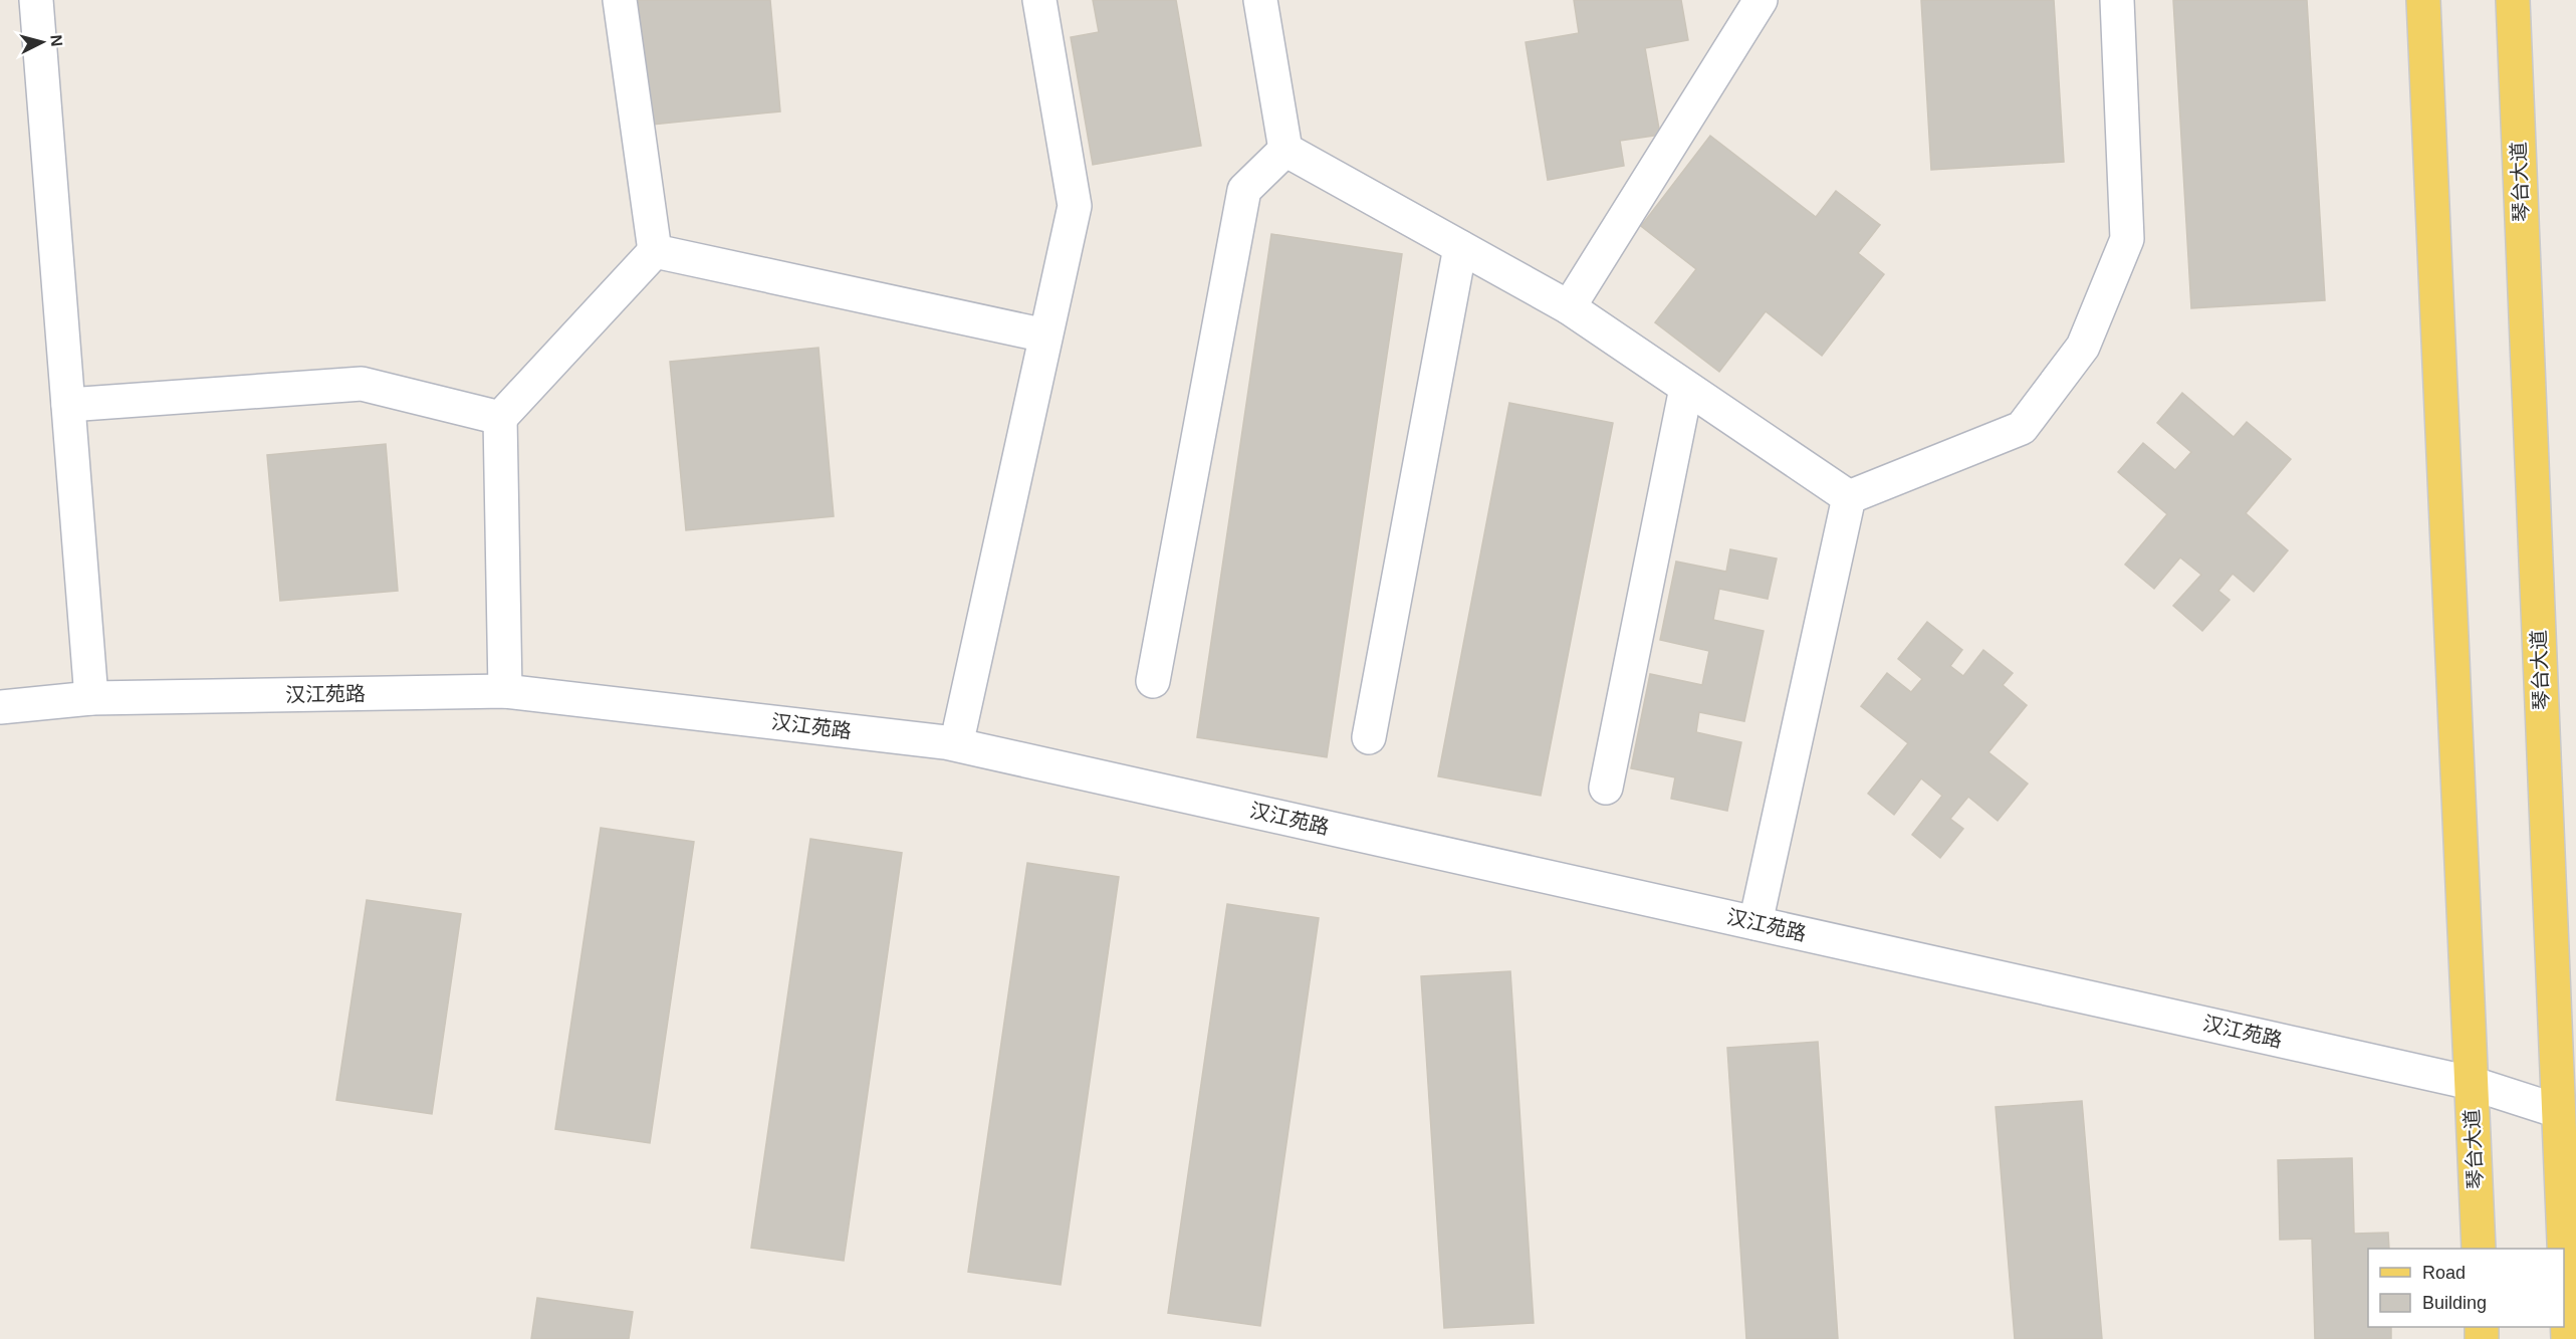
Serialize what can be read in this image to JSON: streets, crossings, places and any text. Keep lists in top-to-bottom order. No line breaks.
{"streets":{"main road":["琴台大道"],"street":["汉江苑路"]},"crossings":[["琴台大道","汉江苑路"]],"legend":["Road","Building"],"north":"right"}
